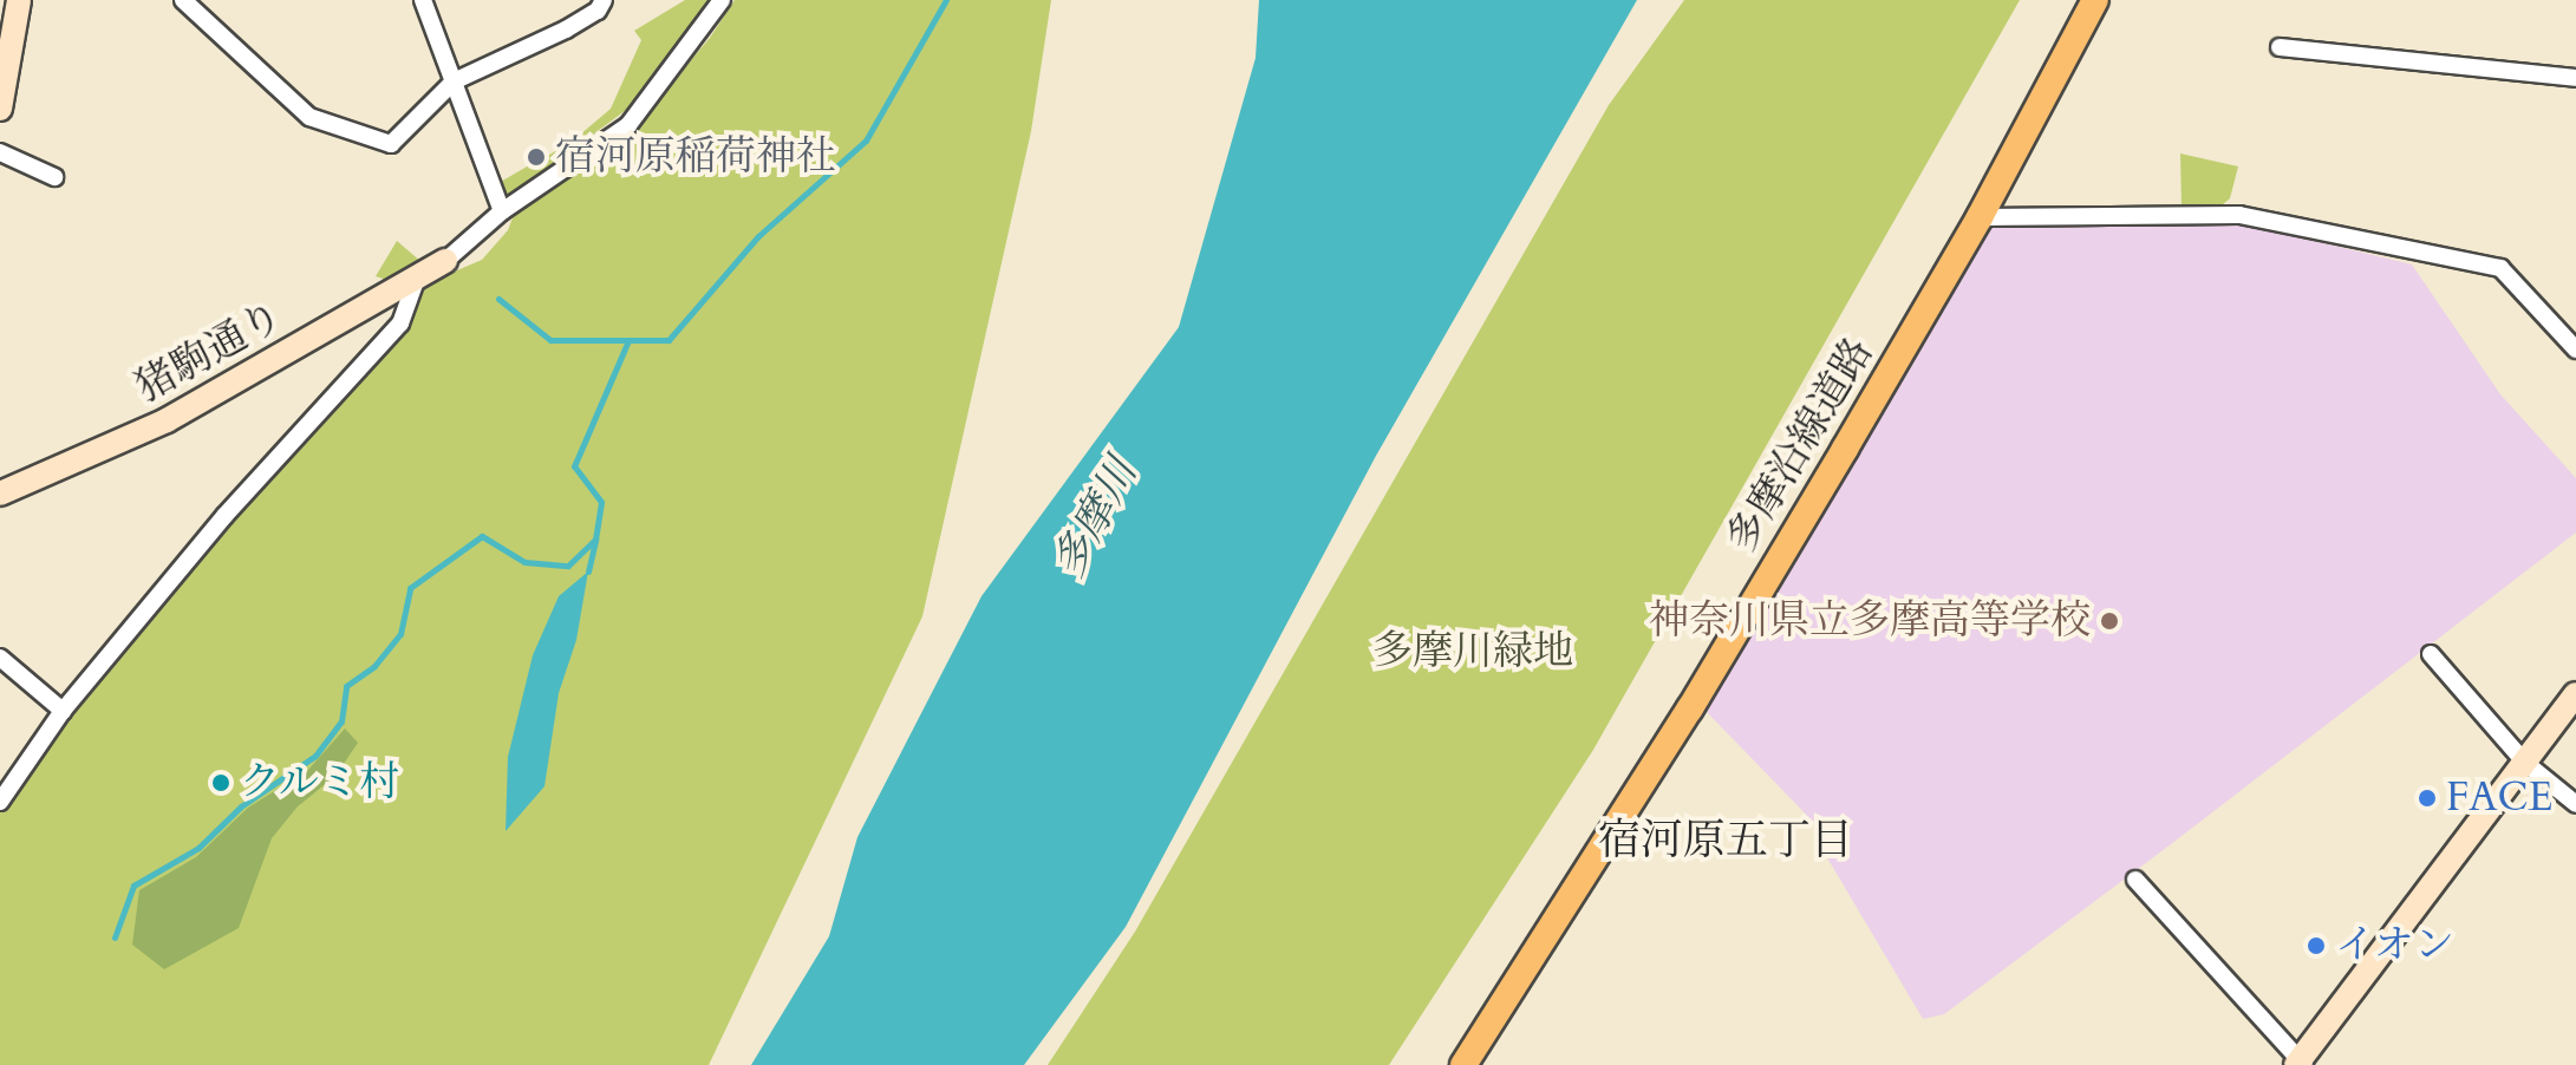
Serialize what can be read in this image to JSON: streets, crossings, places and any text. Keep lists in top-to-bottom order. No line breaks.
{"streets":{"main road":["多摩沿線道路"],"street":["猪駒通り"]},"districts":["宿河原五丁目"],"water":["多摩川"],"parks":["多摩川緑地"],"places":["宿河原稲荷神社","神奈川県立多摩高等学校","クルミ村","FACE","イオン"]}
